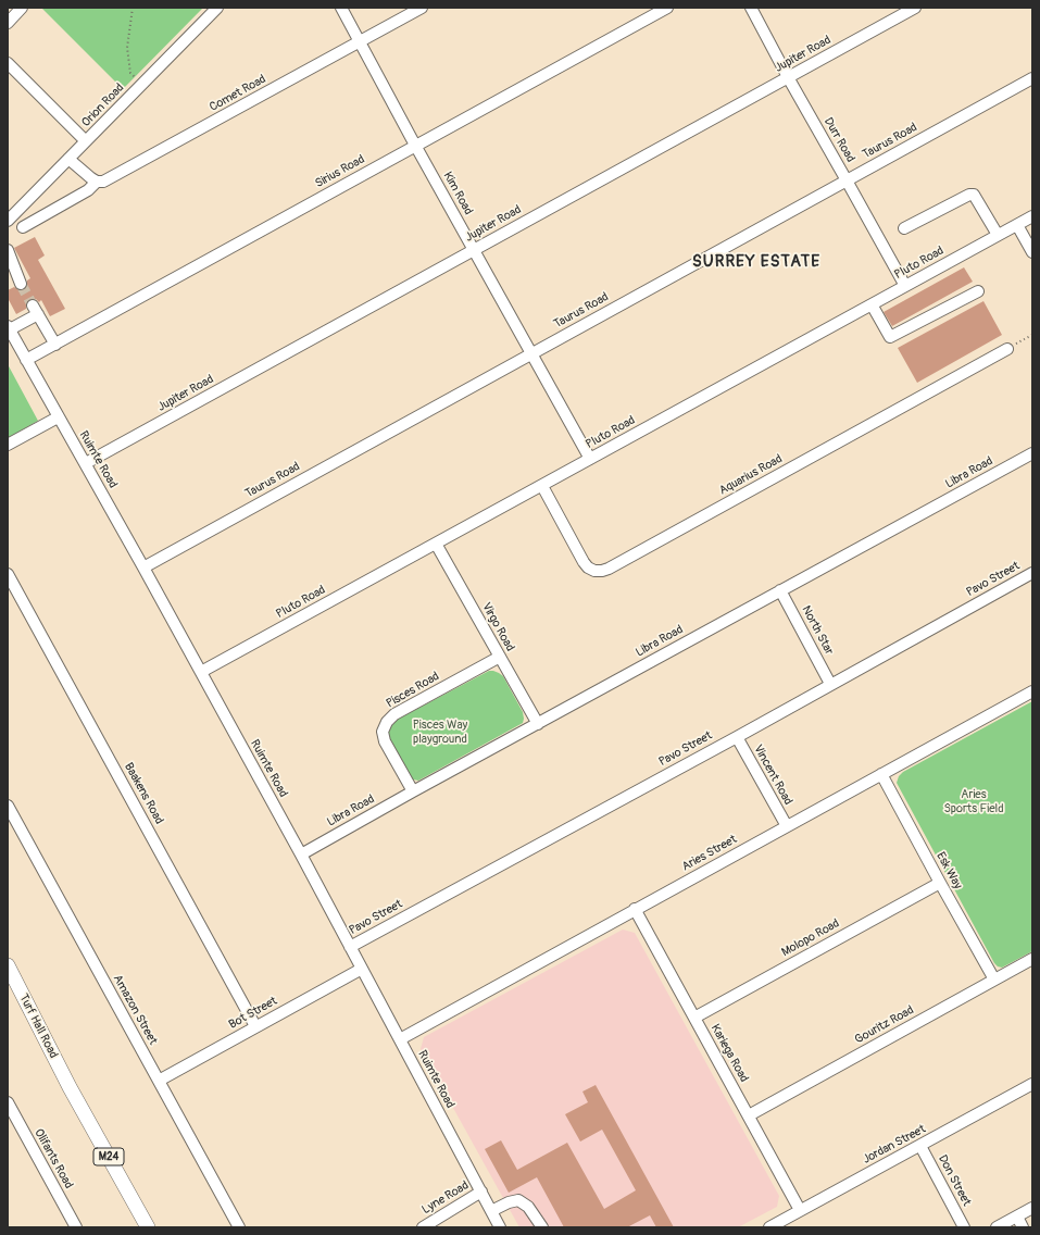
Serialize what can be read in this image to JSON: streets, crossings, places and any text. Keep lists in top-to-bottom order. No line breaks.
{"streets":{"main road":["Turf Hall Road","M24"],"street":["Jupiter Road","Comet Road","Orion Road","Durr Road","Taurus Road","Sirius Road","Kim Road","Pluto Road","Ruimte Road","Libra Road","Aquarius Road","Pavo Street","Virgo Road","North Star","Pisces Road","Vincent Road","Baakens Road","Aries Street","Esk Way","Molopo Road","Amazon Street","Bot Street","Gouritz Road","Kariega Road","Jordan Street","Olifants Road","Don Street","Lyne Road"]},"crossings":[["Jupiter Road","Durr Road"],["Jupiter Road","Kim Road"],["Jupiter Road","Ruimte Road"],["Comet Road","Kim Road"],["Durr Road","Taurus Road"],["Durr Road","Pluto Road"],["Taurus Road","Kim Road"],["Taurus Road","Ruimte Road"],["Sirius Road","Kim Road"],["Sirius Road","Ruimte Road"],["Kim Road","Pluto Road"],["Pluto Road","Ruimte Road"],["Pluto Road","Aquarius Road"],["Pluto Road","Virgo Road"],["Ruimte Road","Libra Road"],["Ruimte Road","Pavo Street"],["Ruimte Road","Aries Street"],["Ruimte Road","Bot Street"],["Ruimte Road","Lyne Road"],["Libra Road","Virgo Road"],["Libra Road","North Star"],["Libra Road","Pisces Road"],["Pavo Street","North Star"],["Pavo Street","Vincent Road"],["Virgo Road","Pisces Road"],["Vincent Road","Aries Street"],["Baakens Road","Bot Street"],["Aries Street","Esk Way"],["Aries Street","Kariega Road"],["Esk Way","Molopo Road"],["Esk Way","Gouritz Road"],["Molopo Road","Kariega Road"],["Amazon Street","Bot Street"],["Gouritz Road","Kariega Road"],["Kariega Road","Jordan Street"],["Jordan Street","Don Street"]],"districts":["SURREY ESTATE"],"parks":["Pisces Way playground","Aries Sports Field"]}
